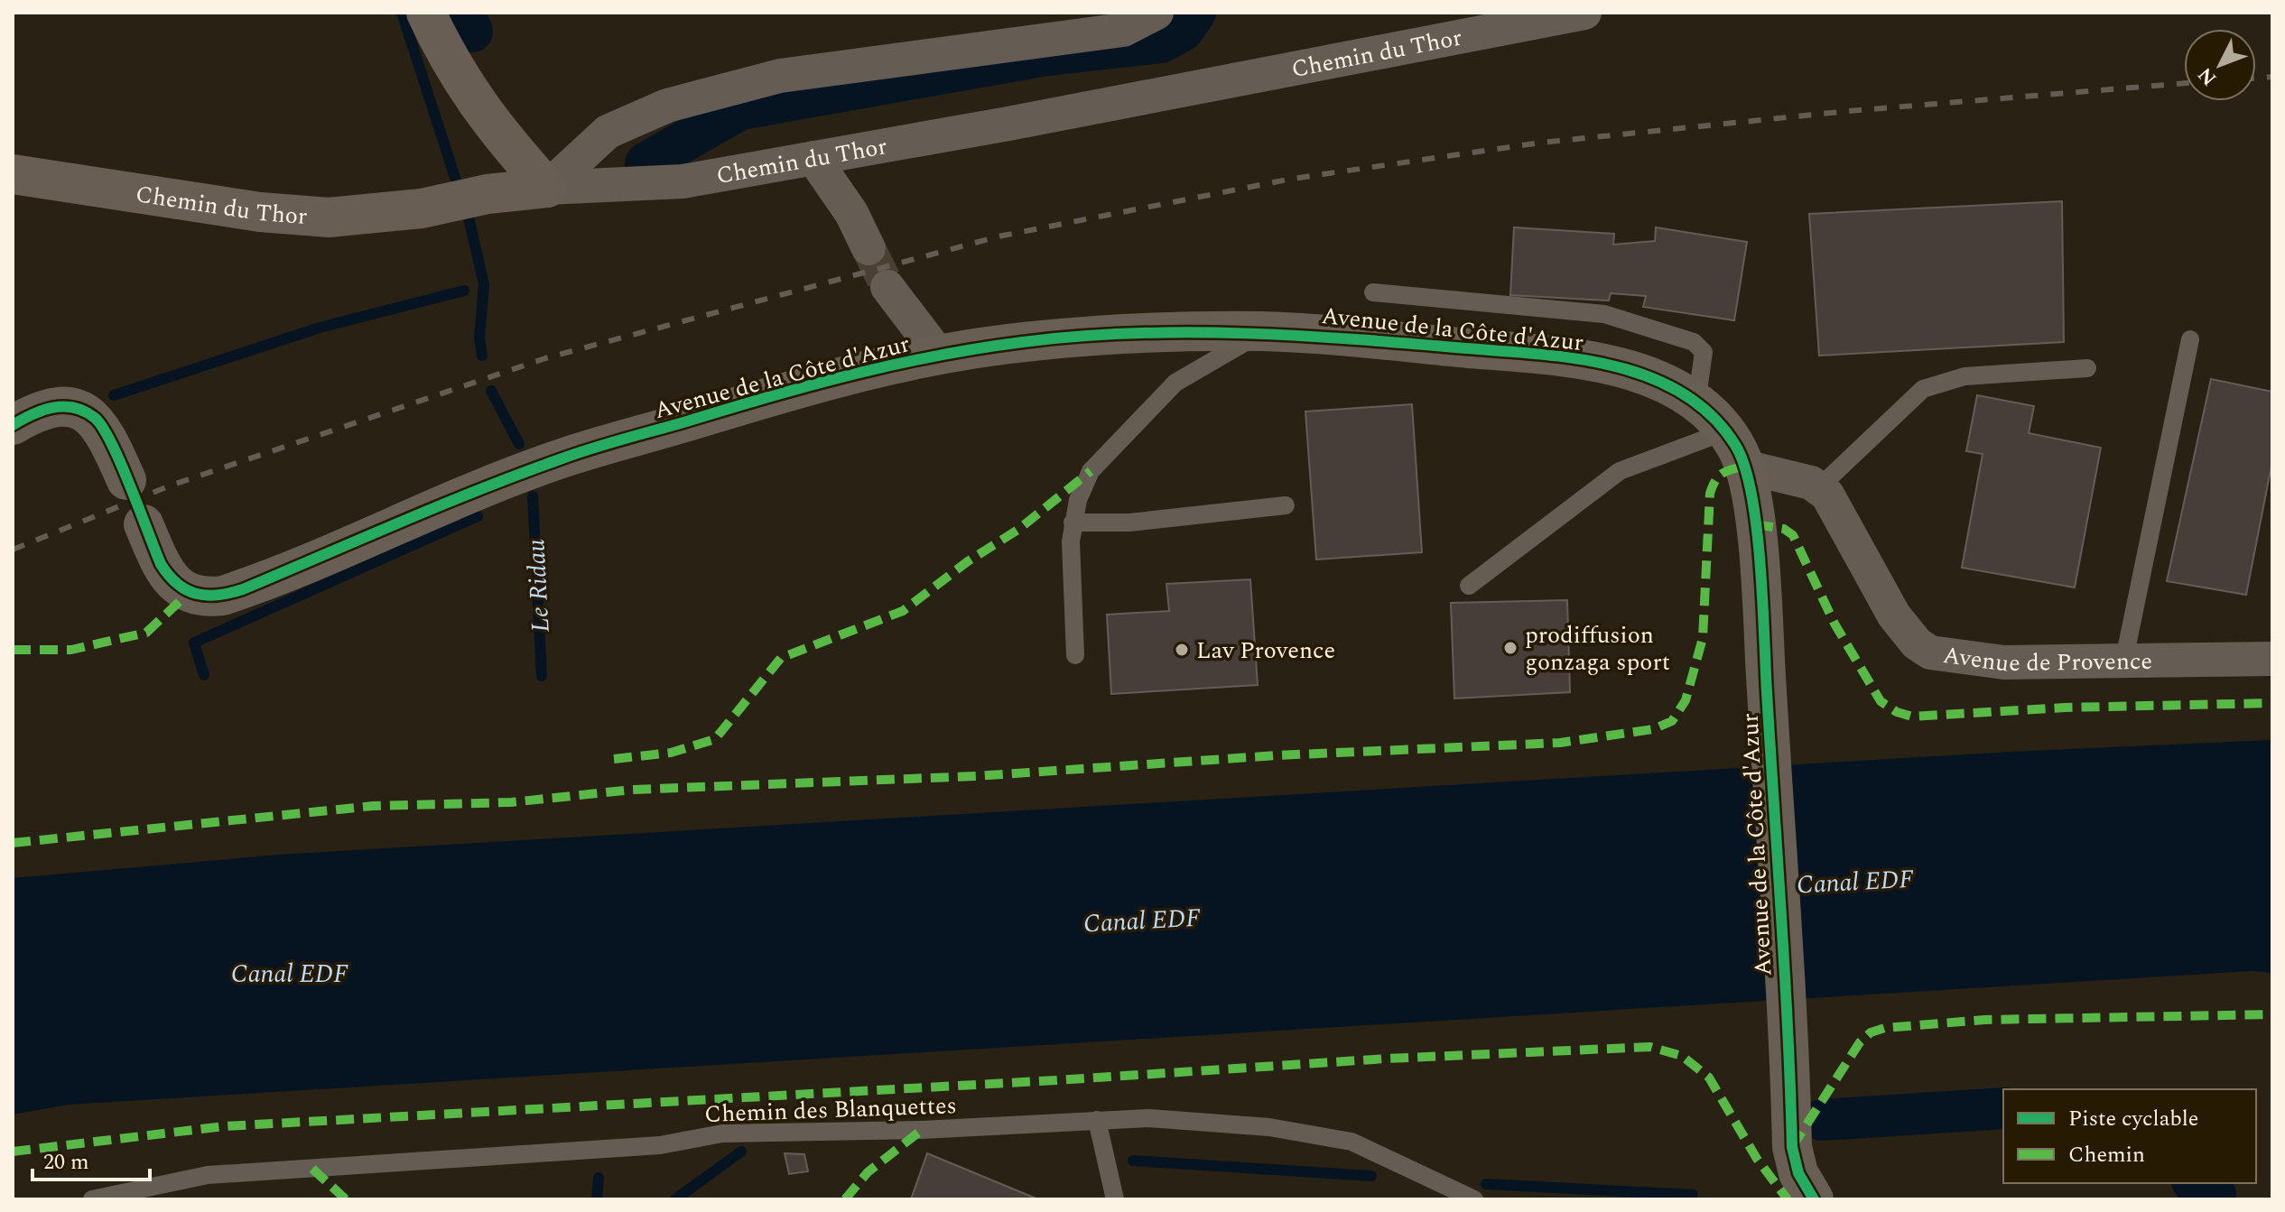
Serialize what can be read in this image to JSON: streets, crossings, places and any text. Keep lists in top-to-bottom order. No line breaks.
{"streets":{"street":["Chemin du Thor","Avenue de la Côte d'Azur","Avenue de Provence"],"lane":["Chemin des Blanquettes"]},"water":["Le Ridau","Canal EDF"],"places":["prodiffusion gonzaga sport","Lav Provence"],"legend":["Piste cyclable","Chemin"],"scale_bar":"20 m","north":"bottom left"}
